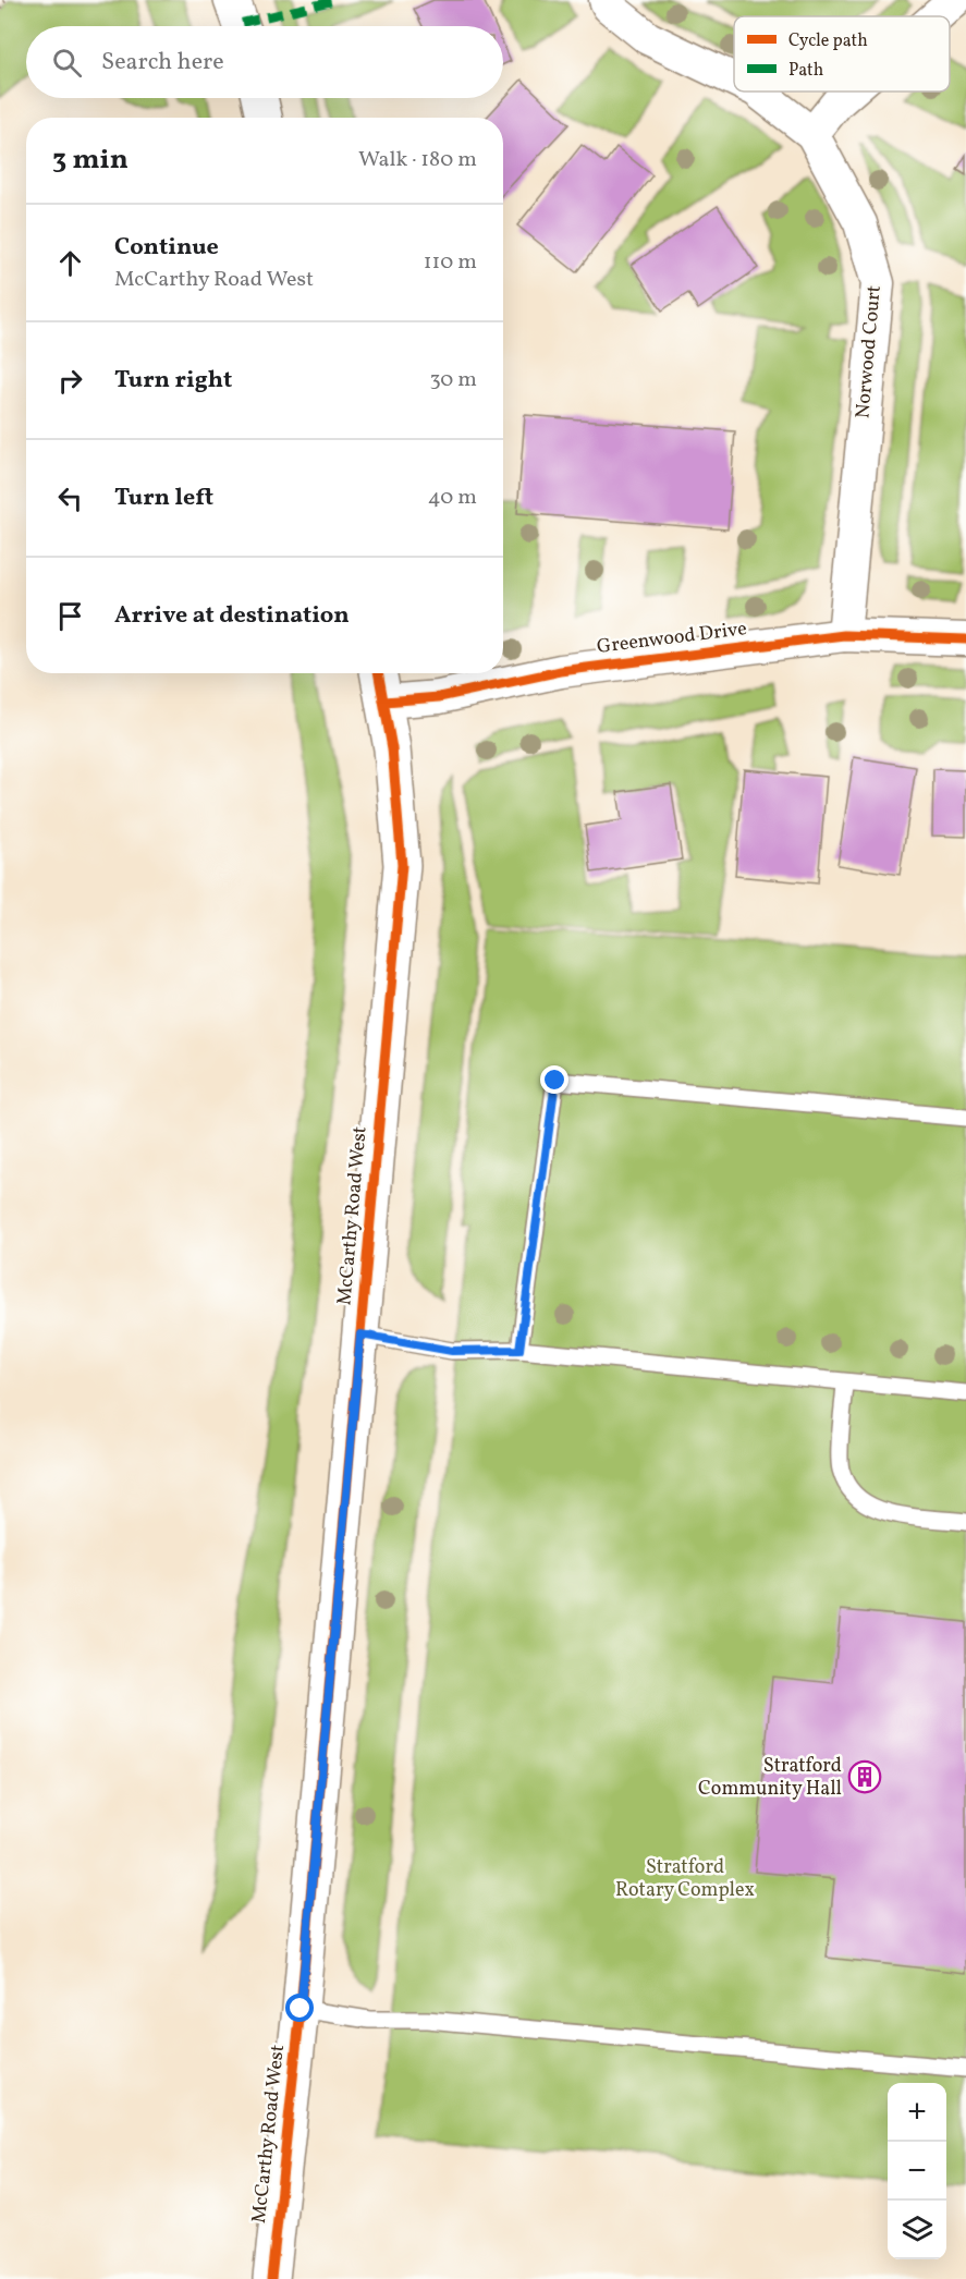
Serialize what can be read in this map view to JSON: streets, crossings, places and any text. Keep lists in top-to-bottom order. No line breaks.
{"streets":{"street":["Norwood Court","Greenwood Drive","McCarthy Road West"]},"crossings":[["Norwood Court","Greenwood Drive"],["Greenwood Drive","McCarthy Road West"]],"parks":["Stratford Rotary Complex"],"places":{"building":["Stratford Community Hall"]},"legend":["Cycle path","Path"],"page":{"search":"Search here","heading":["3 min","Walk · 180 m"],"list":[["Continue","McCarthy Road West","110 m"],["Turn right","30 m"],["Turn left","40 m"],"Arrive at destination"],"map_buttons":["+","−"]}}
